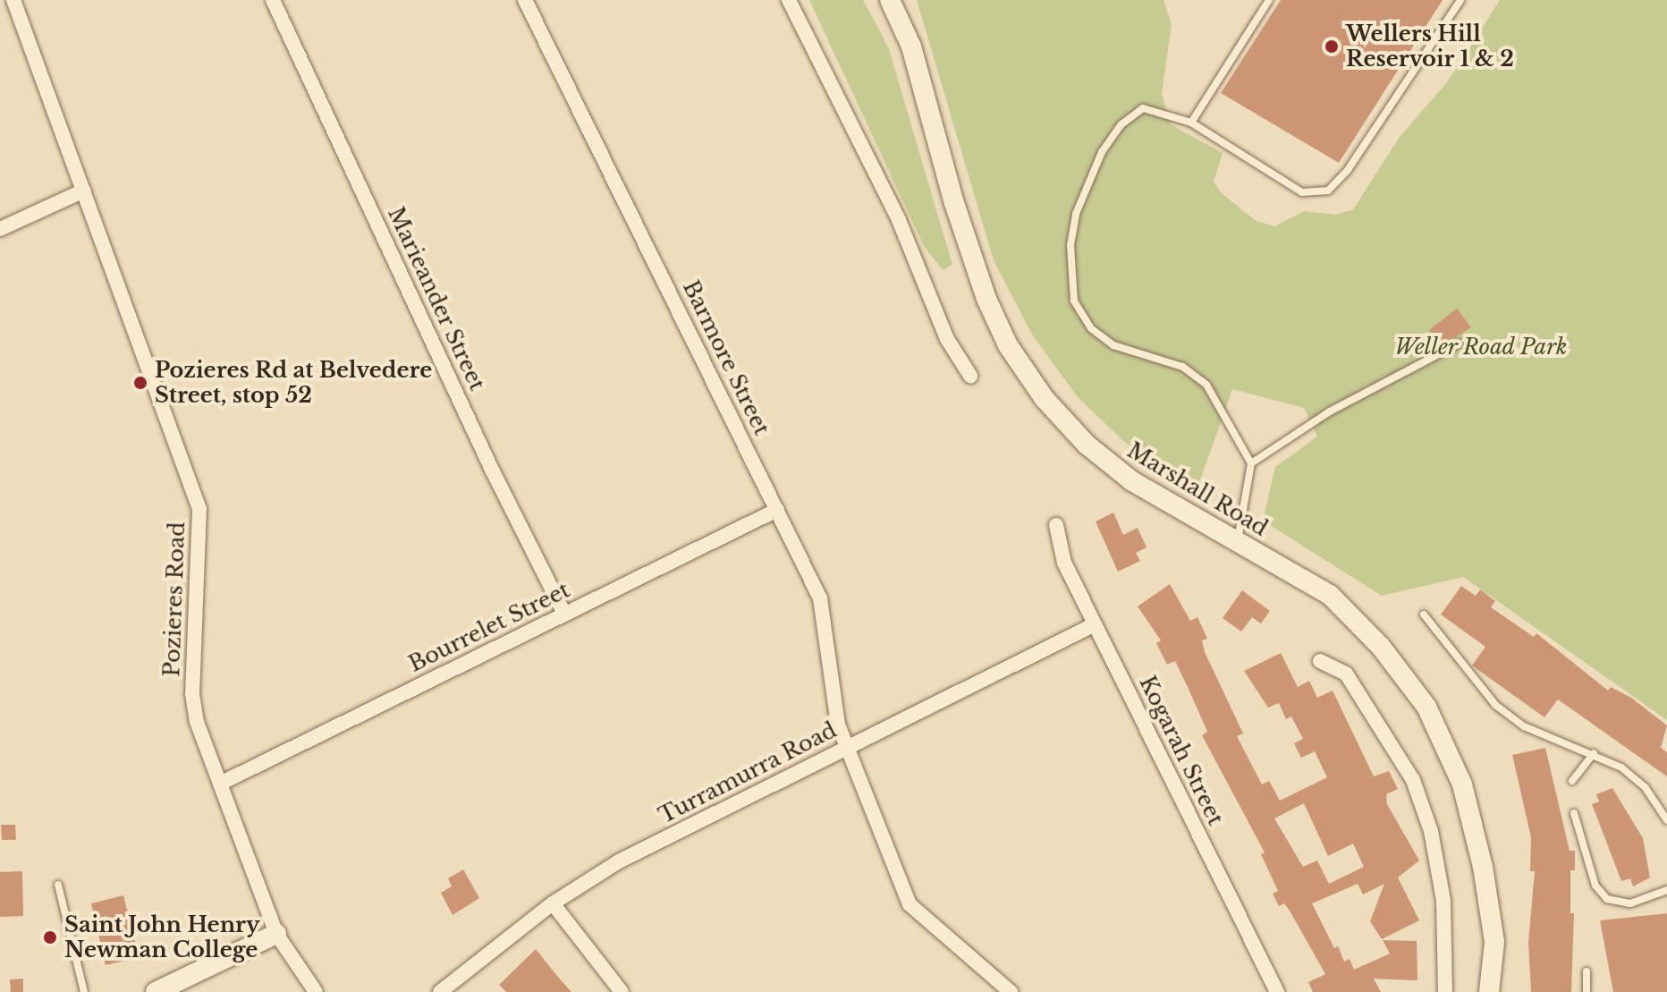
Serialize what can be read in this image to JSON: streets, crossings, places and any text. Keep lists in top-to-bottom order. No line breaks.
{"streets":{"main road":["Marshall Road"],"street":["Marieander Street","Barmore Street","Pozieres Road","Bourrelet Street","Kogarah Street","Turramurra Road"]},"crossings":[["Marieander Street","Bourrelet Street"],["Barmore Street","Bourrelet Street"],["Barmore Street","Turramurra Road"],["Pozieres Road","Bourrelet Street"],["Kogarah Street","Turramurra Road"]],"parks":["Weller Road Park"],"places":["Wellers Hill Reservoir 1 & 2","Pozieres Rd at Belvedere Street, stop 52","Saint John Henry Newman College"]}
